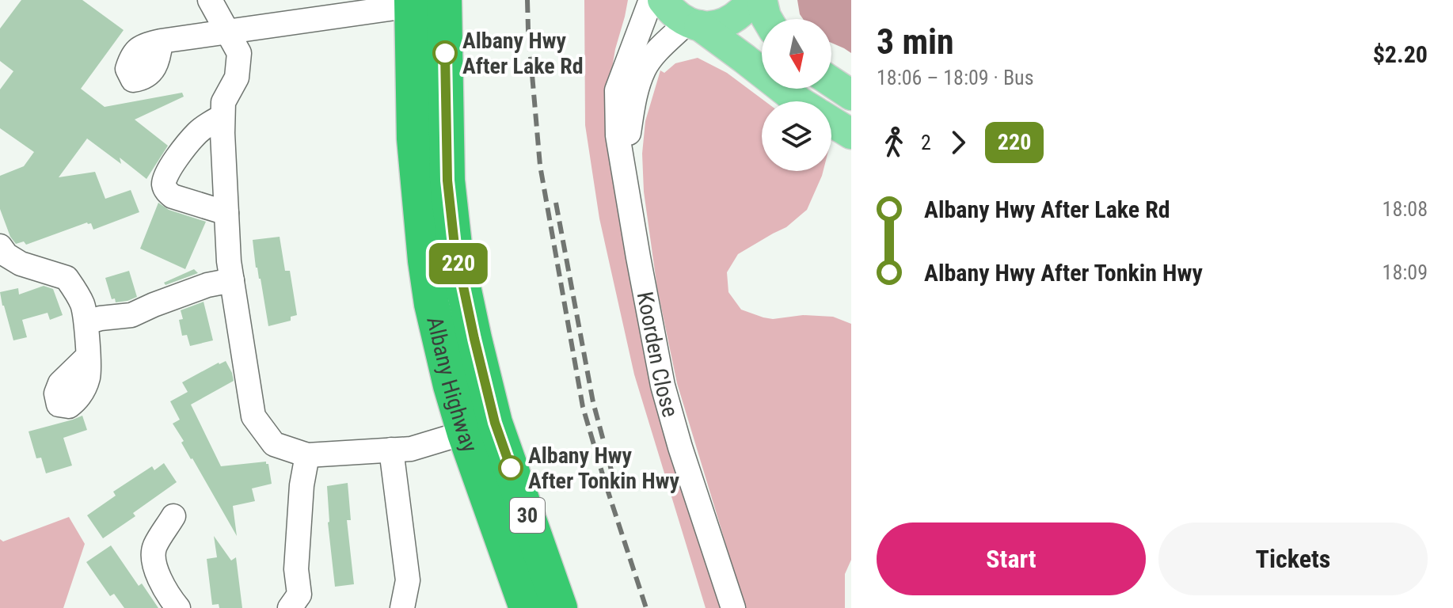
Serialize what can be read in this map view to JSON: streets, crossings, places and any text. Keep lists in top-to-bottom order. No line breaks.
{"streets":{"highway":["Albany Highway","30"],"street":["Koorden Close"]},"places":["Albany Hwy After Lake Rd","Albany Hwy After Tonkin Hwy"],"lines":["bus line 220"],"north":"bottom","page":{"on_map":"220","heading":["3 min","18:06 – 18:09 · Bus","$2.20"],"legs":["2","220"],"list":[{"name":"Albany Hwy After Lake Rd","value":"18:08"},{"name":"Albany Hwy After Tonkin Hwy","value":"18:09"}],"buttons":["Start","Tickets"]}}
